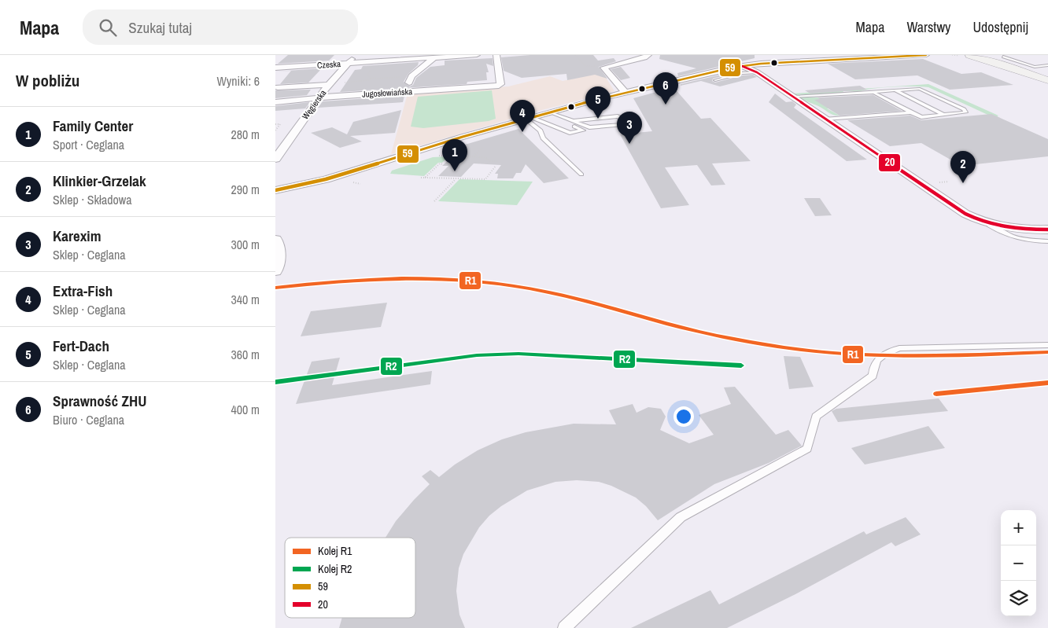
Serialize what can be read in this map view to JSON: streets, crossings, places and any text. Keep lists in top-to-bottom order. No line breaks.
{"streets":{"street":["Czeska","Jugosłowiańska","Węgierska"]},"crossings":[["Czeska","Węgierska"],["Jugosłowiańska","Węgierska"]],"lines":["transit line 59","transit line 20","rail line R1","rail line R2"],"legend":["Kolej R1","Kolej R2","59","20"],"page":{"header":"Mapa","search":"Szukaj tutaj","nav":["Mapa","Warstwy","Udostępnij"],"heading":["W pobliżu","Wyniki: 6"],"pins":["6","5","4","3","1","2"],"list":[{"mark":"1","name":"Family Center","note":"Sport · Ceglana","value":"280 m"},{"mark":"2","name":"Klinkier-Grzelak","note":"Sklep · Składowa","value":"290 m"},{"mark":"3","name":"Karexim","note":"Sklep · Ceglana","value":"300 m"},{"mark":"4","name":"Extra-Fish","note":"Sklep · Ceglana","value":"340 m"},{"mark":"5","name":"Fert-Dach","note":"Sklep · Ceglana","value":"360 m"},{"mark":"6","name":"Sprawność ZHU","note":"Biuro · Ceglana","value":"400 m"}],"map_buttons":["+","−"]}}
